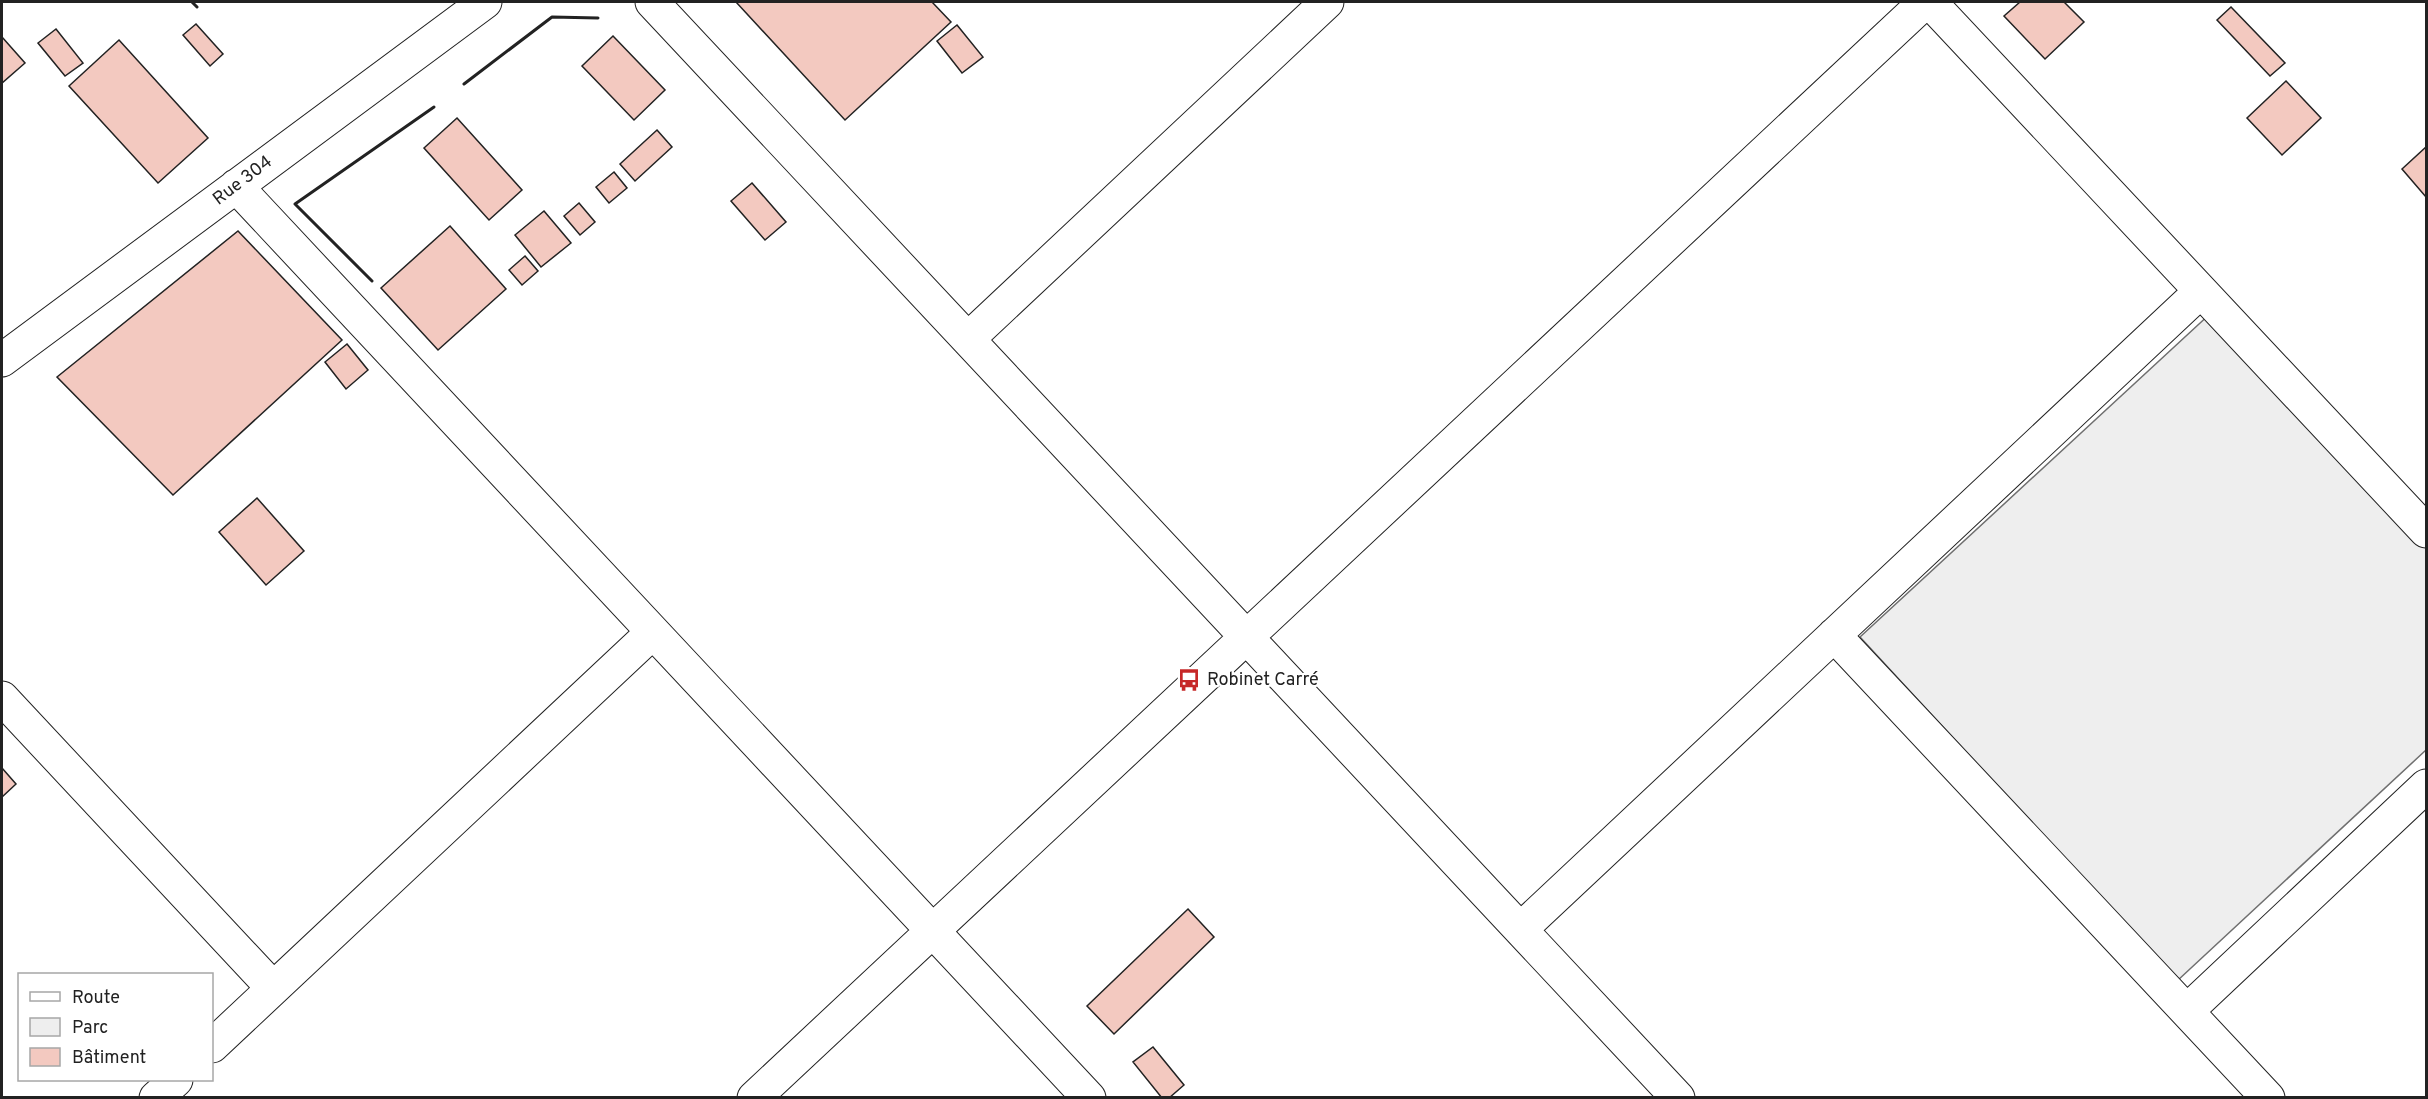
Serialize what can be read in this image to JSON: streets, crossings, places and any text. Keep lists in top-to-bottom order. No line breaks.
{"streets":{"street":["Rue 304"]},"places":{"bus stop":["Robinet Carré"]},"legend":["Route","Parc","Bâtiment"]}
